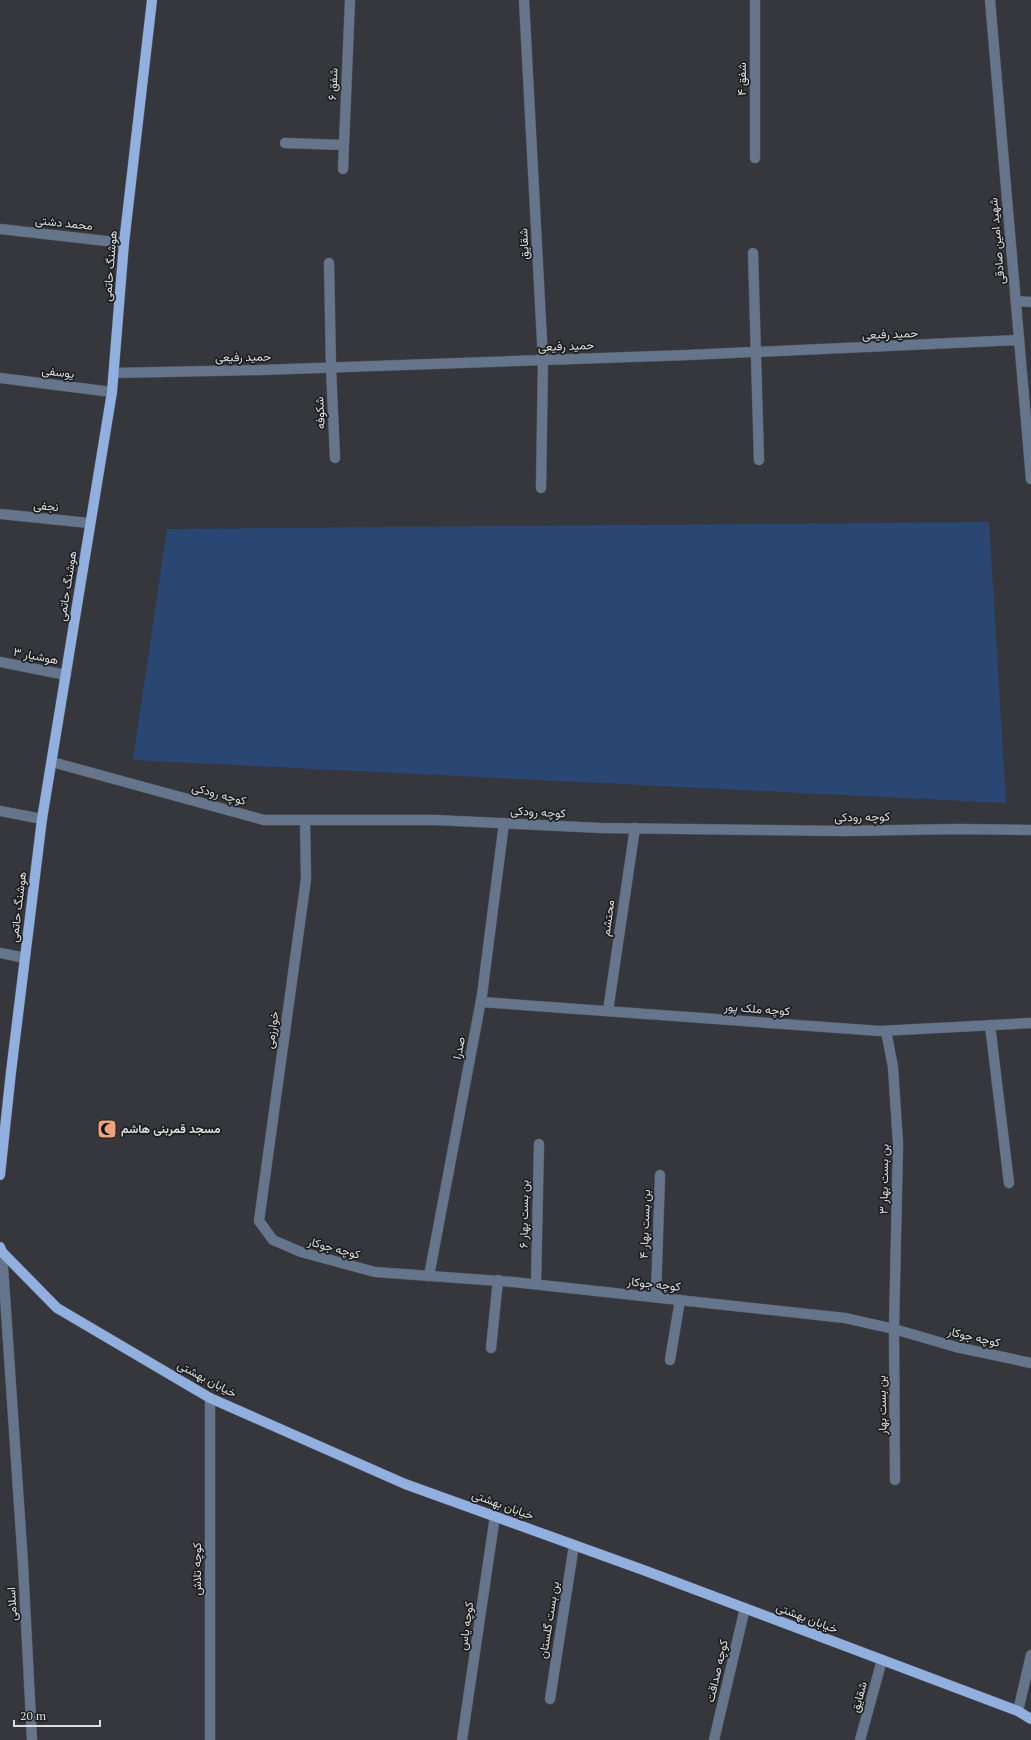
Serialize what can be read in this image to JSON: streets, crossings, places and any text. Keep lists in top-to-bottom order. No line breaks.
{"streets":{"main road":["هوشنگ حاتمی","خیابان بهشتی"],"street":["شفق ۴","شفق ۶","محمد دشتی","شهید امین صادقی","شقایق","حمید رفیعی","یوسفی","شکوفه","نجفی","هوشیار ۳","کوچه رودکی","محتشم","کوچه ملک پور","خوارزمی","صدرا","بن بست بهار ۳","بن بست بهار ۶","بن بست بهار ۴","کوچه جوکار","بن بست بهار","کوچه تلاش","اسلامی","بن بست گلستان","کوچه یاس","کوچه صداقت"]},"crossings":[["محمد دشتی","هوشنگ حاتمی"],["شهید امین صادقی","حمید رفیعی"],["شقایق","حمید رفیعی"],["شقایق","خیابان بهشتی"],["هوشنگ حاتمی","حمید رفیعی"],["هوشنگ حاتمی","یوسفی"],["هوشنگ حاتمی","نجفی"],["هوشنگ حاتمی","هوشیار ۳"],["هوشنگ حاتمی","کوچه رودکی"],["حمید رفیعی","شکوفه"],["کوچه رودکی","محتشم"],["کوچه رودکی","خوارزمی"],["کوچه رودکی","صدرا"],["محتشم","کوچه ملک پور"],["کوچه ملک پور","صدرا"],["کوچه ملک پور","بن بست بهار ۳"],["خوارزمی","کوچه جوکار"],["صدرا","کوچه جوکار"],["بن بست بهار ۳","کوچه جوکار"],["بن بست بهار ۳","بن بست بهار"],["بن بست بهار ۶","کوچه جوکار"],["بن بست بهار ۴","کوچه جوکار"],["کوچه جوکار","بن بست بهار"],["خیابان بهشتی","کوچه تلاش"],["خیابان بهشتی","اسلامی"],["خیابان بهشتی","بن بست گلستان"],["خیابان بهشتی","کوچه یاس"],["خیابان بهشتی","کوچه صداقت"]],"places":{"mosque":["مسجد قمربنی هاشم"]},"scale_bar":"20 m"}
